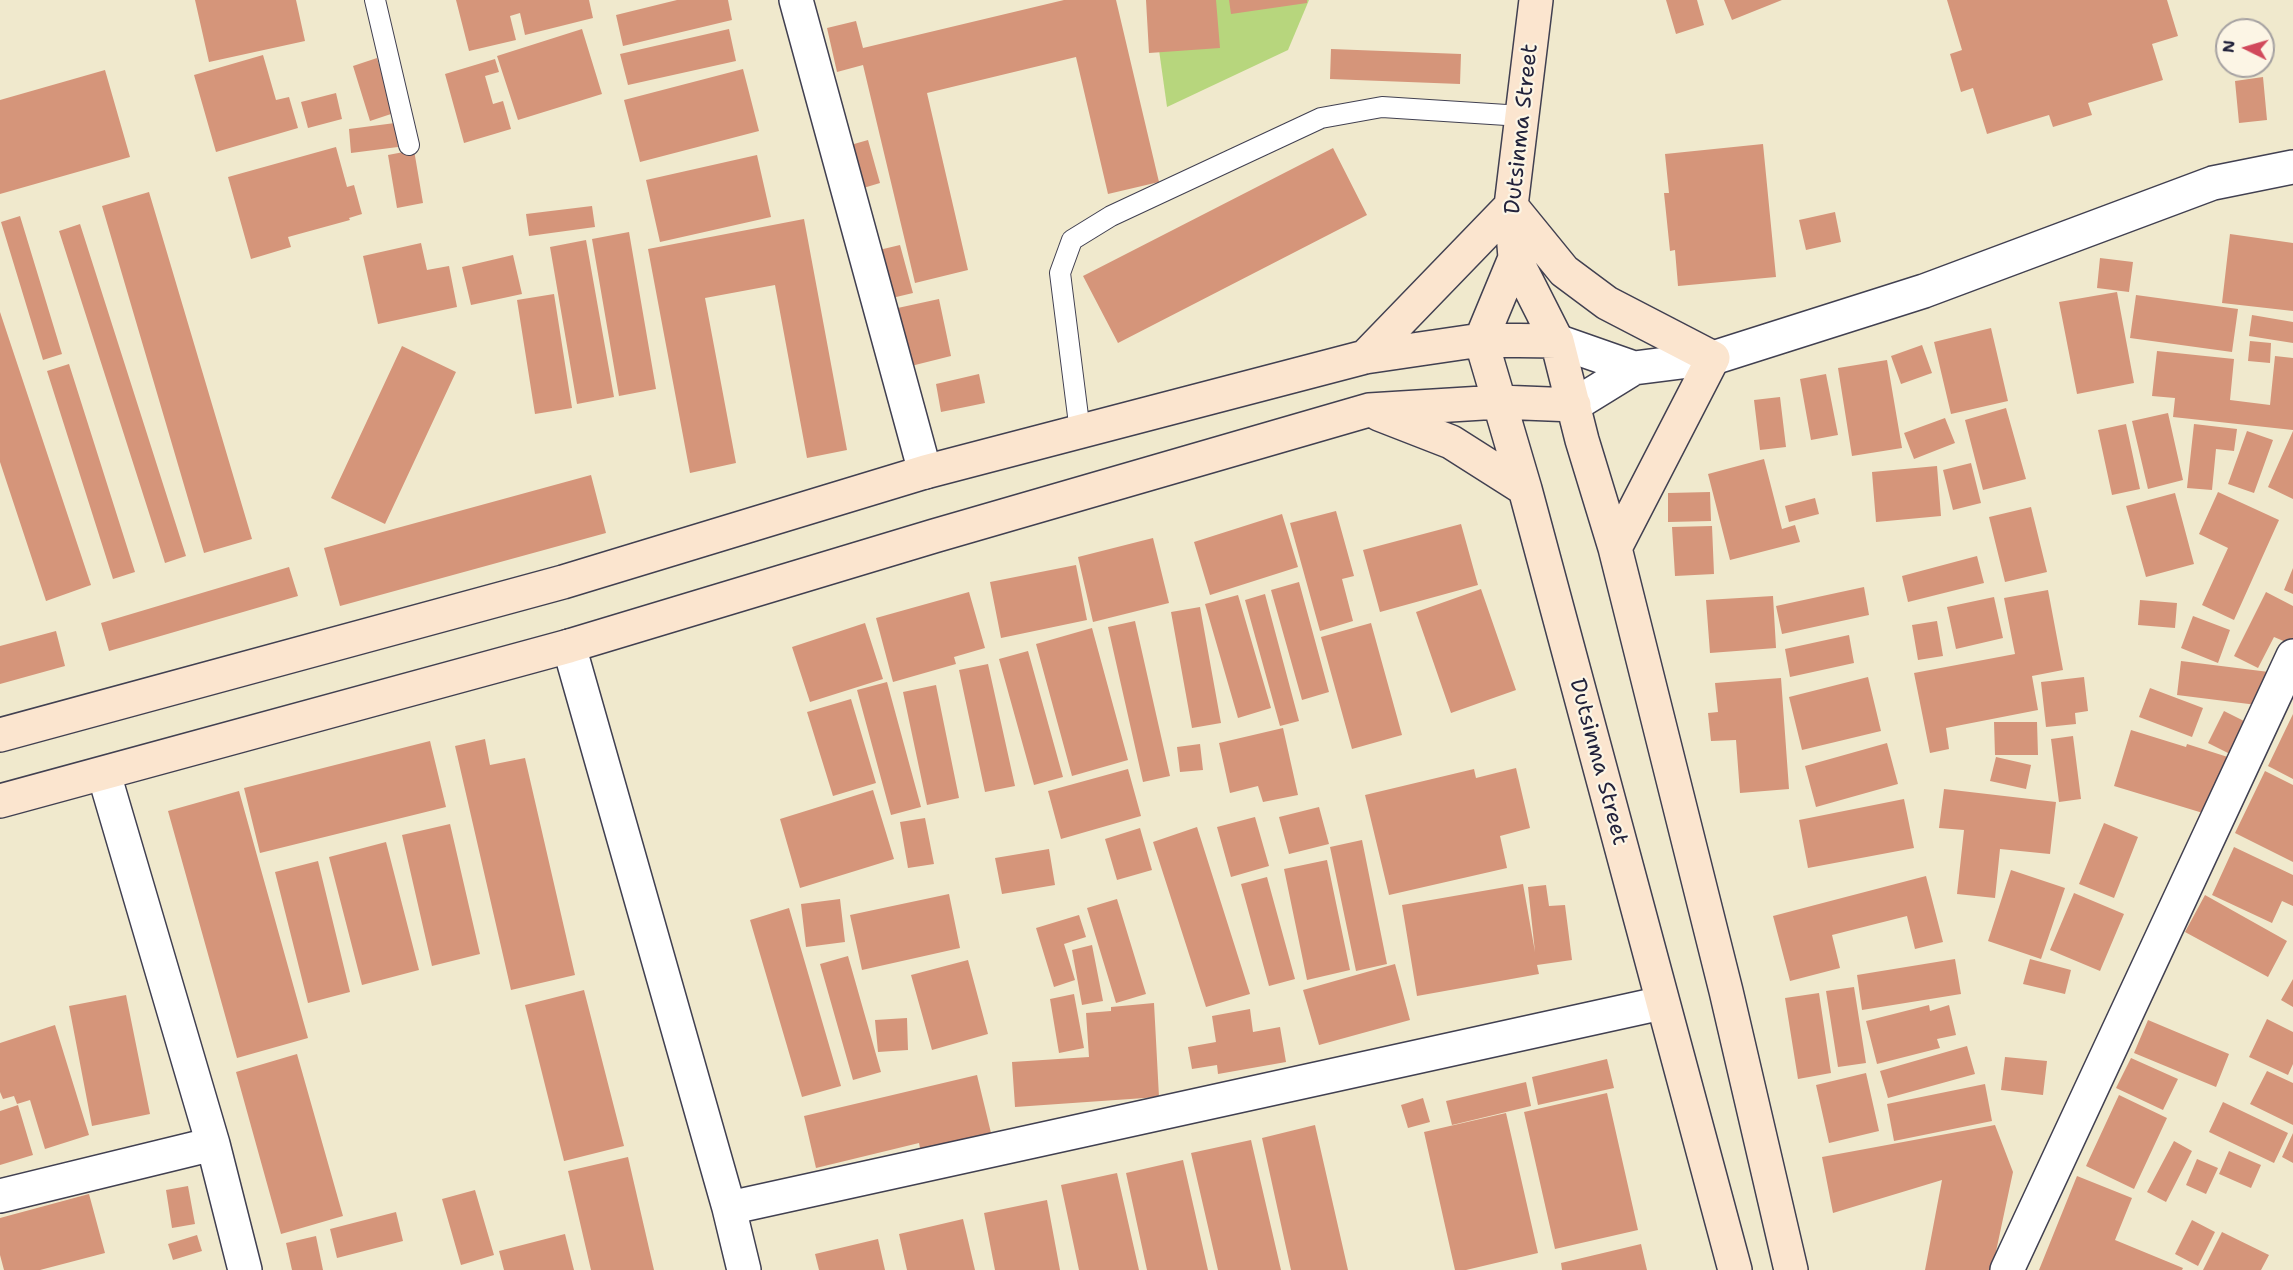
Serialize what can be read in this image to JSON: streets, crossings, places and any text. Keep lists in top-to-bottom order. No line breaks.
{"streets":{"street":["Dutsinma Street"]},"north":"left"}
